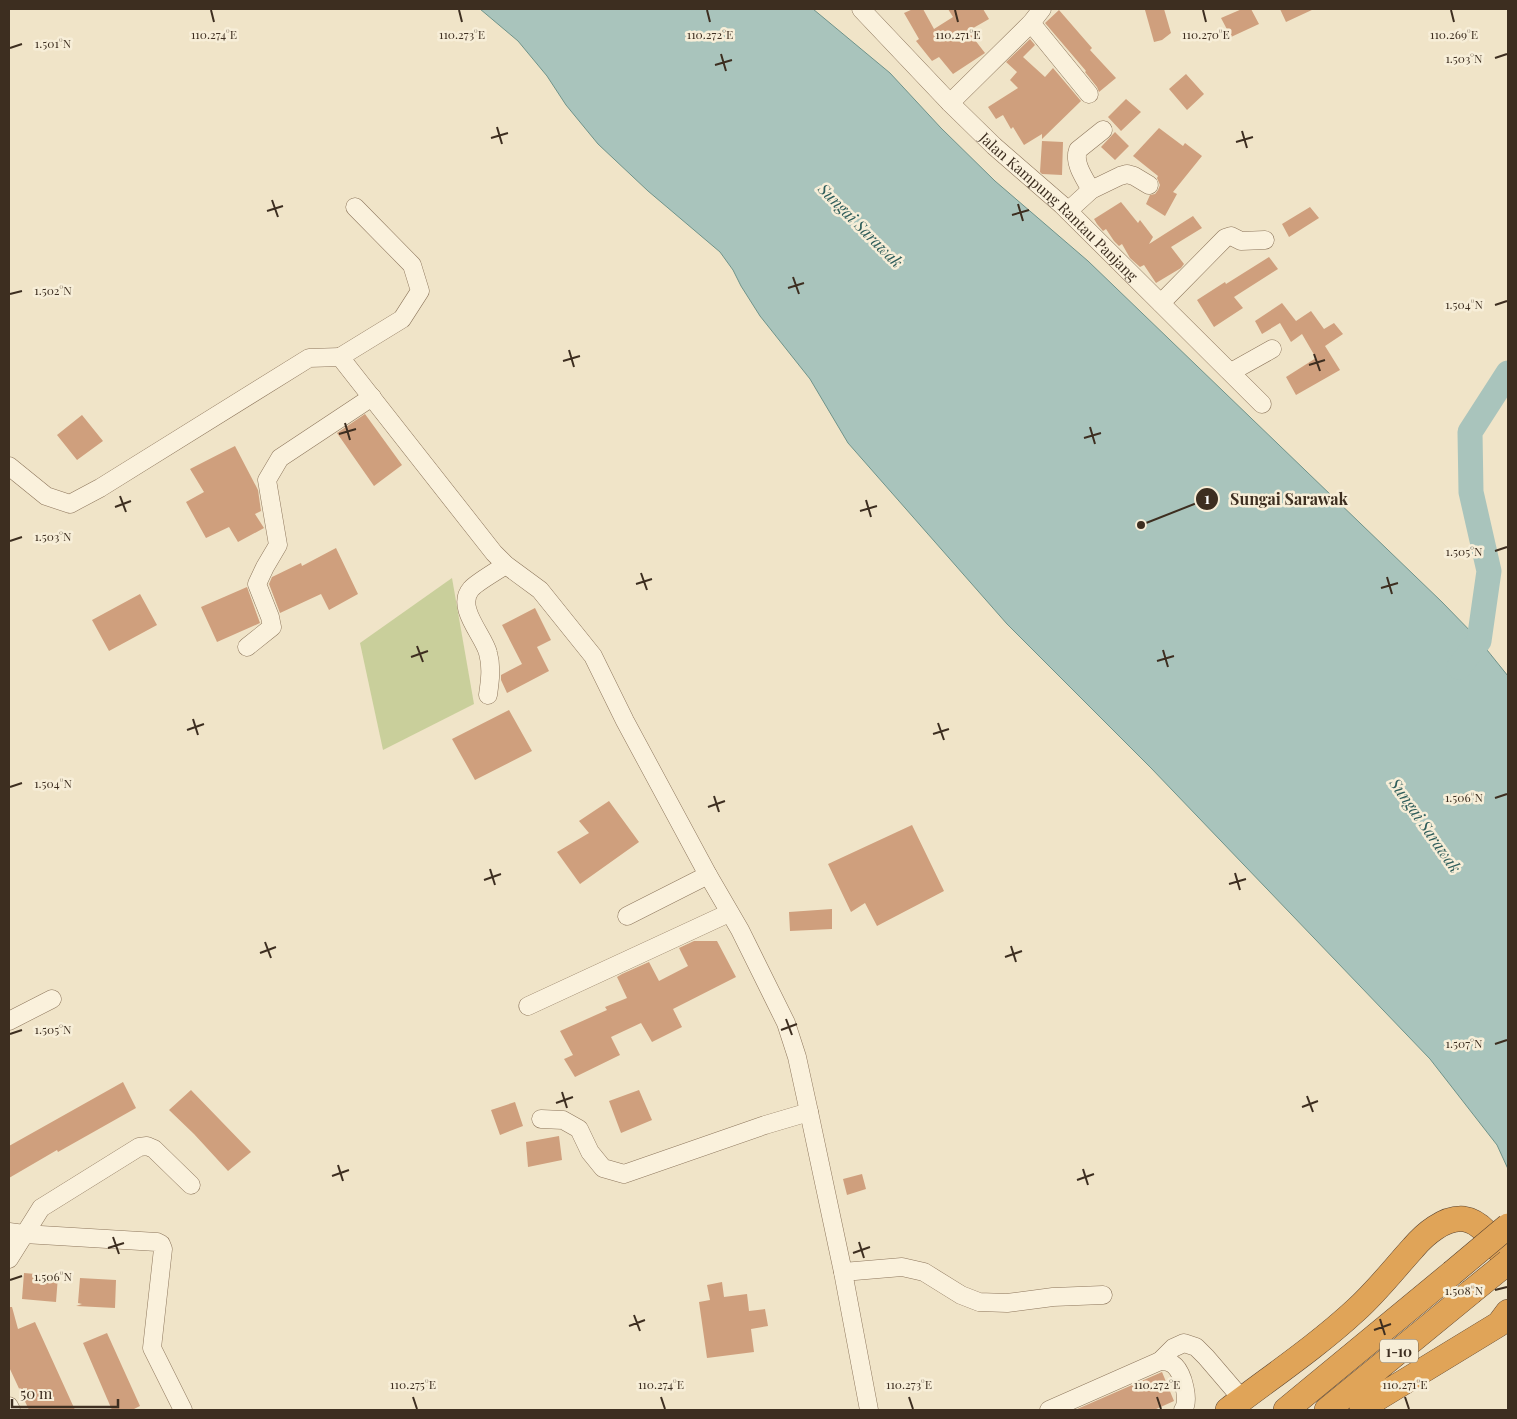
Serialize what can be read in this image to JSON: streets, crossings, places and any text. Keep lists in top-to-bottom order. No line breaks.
{"streets":{"highway":["1-10"],"street":["Jalan Kampung Rantau Panjang"]},"water":["Sungai Sarawak"],"places":["Sungai Sarawak"],"scale_bar":"50 m","coordinates":["110.274°E","110.273°E","110.272°E","110.271°E","110.270°E","110.269°E","1.501°N","1.503°N","1.502°N","1.504°N","1.505°N","1.506°N","1.507°N","1.508°N","110.275°E"]}
